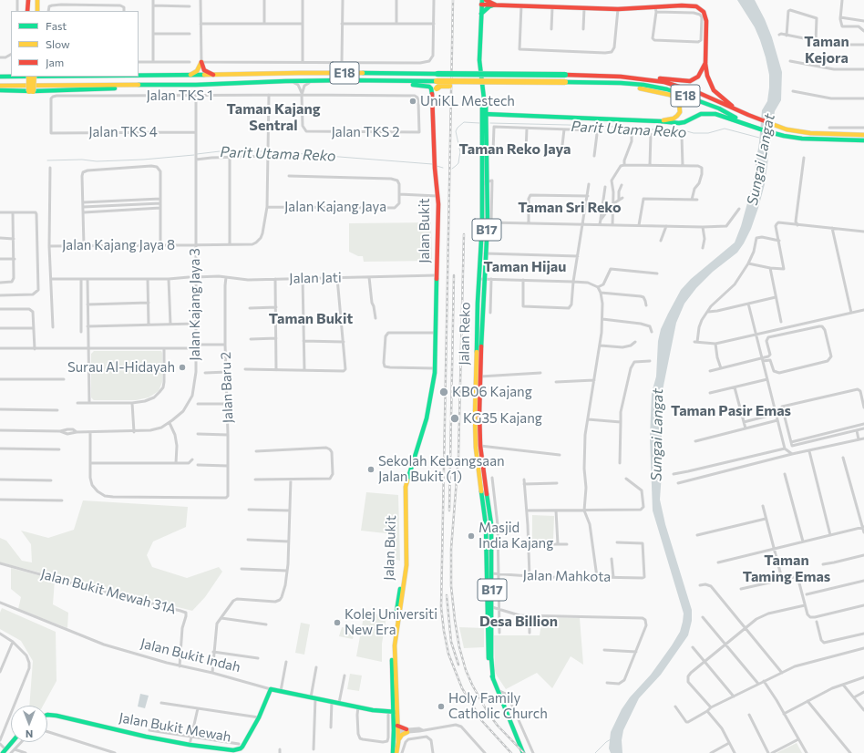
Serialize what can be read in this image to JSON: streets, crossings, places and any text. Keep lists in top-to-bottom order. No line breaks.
{"streets":{"main road":["E18","B17","Jalan Bukit","Jalan Reko","Jalan Bukit Indah","Jalan Bukit Mewah"],"street":["Jalan TKS 1","Jalan TKS 4","Jalan TKS 2","Jalan Kajang Jaya","Jalan Kajang Jaya 8","Jalan Jati","Jalan Kajang Jaya 3","Jalan Baru 2","Jalan Mahkota","Jalan Bukit Mewah 31A"]},"crossings":[["Jalan TKS 1","Jalan TKS 4"],["Jalan TKS 1","Jalan TKS 2"],["Jalan TKS 1","Jalan Kajang Jaya 3"],["Jalan TKS 4","Jalan Kajang Jaya 3"],["Jalan Kajang Jaya","Jalan Bukit"],["Jalan Kajang Jaya","Jalan Kajang Jaya 8"],["Jalan Bukit","Jalan Jati"],["Jalan Bukit","Jalan Bukit Indah"],["Jalan Kajang Jaya 8","Jalan Kajang Jaya 3"],["Jalan Jati","Jalan Kajang Jaya 3"],["Jalan Jati","Jalan Baru 2"],["Jalan Reko","Jalan Mahkota"],["Jalan Bukit Mewah 31A","Jalan Bukit Indah"],["Jalan Bukit Indah","Jalan Bukit Mewah"]],"districts":["Taman Kejora","Taman Kajang Sentral","Taman Reko Jaya","Taman Sri Reko","Taman Hijau","Taman Bukit","Taman Pasir Emas","Taman Taming Emas","Desa Billion"],"water":["Parit Utama Reko","Sungai Langat"],"places":["UniKL Mestech","Surau Al-Hidayah","KB06 Kajang","KG35 Kajang","Sekolah Kebangsaan Jalan Bukit (1)","Masjid India Kajang","Kolej Universiti New Era","Holy Family Catholic Church"],"legend":["Fast","Slow","Jam"],"north":"bottom"}
